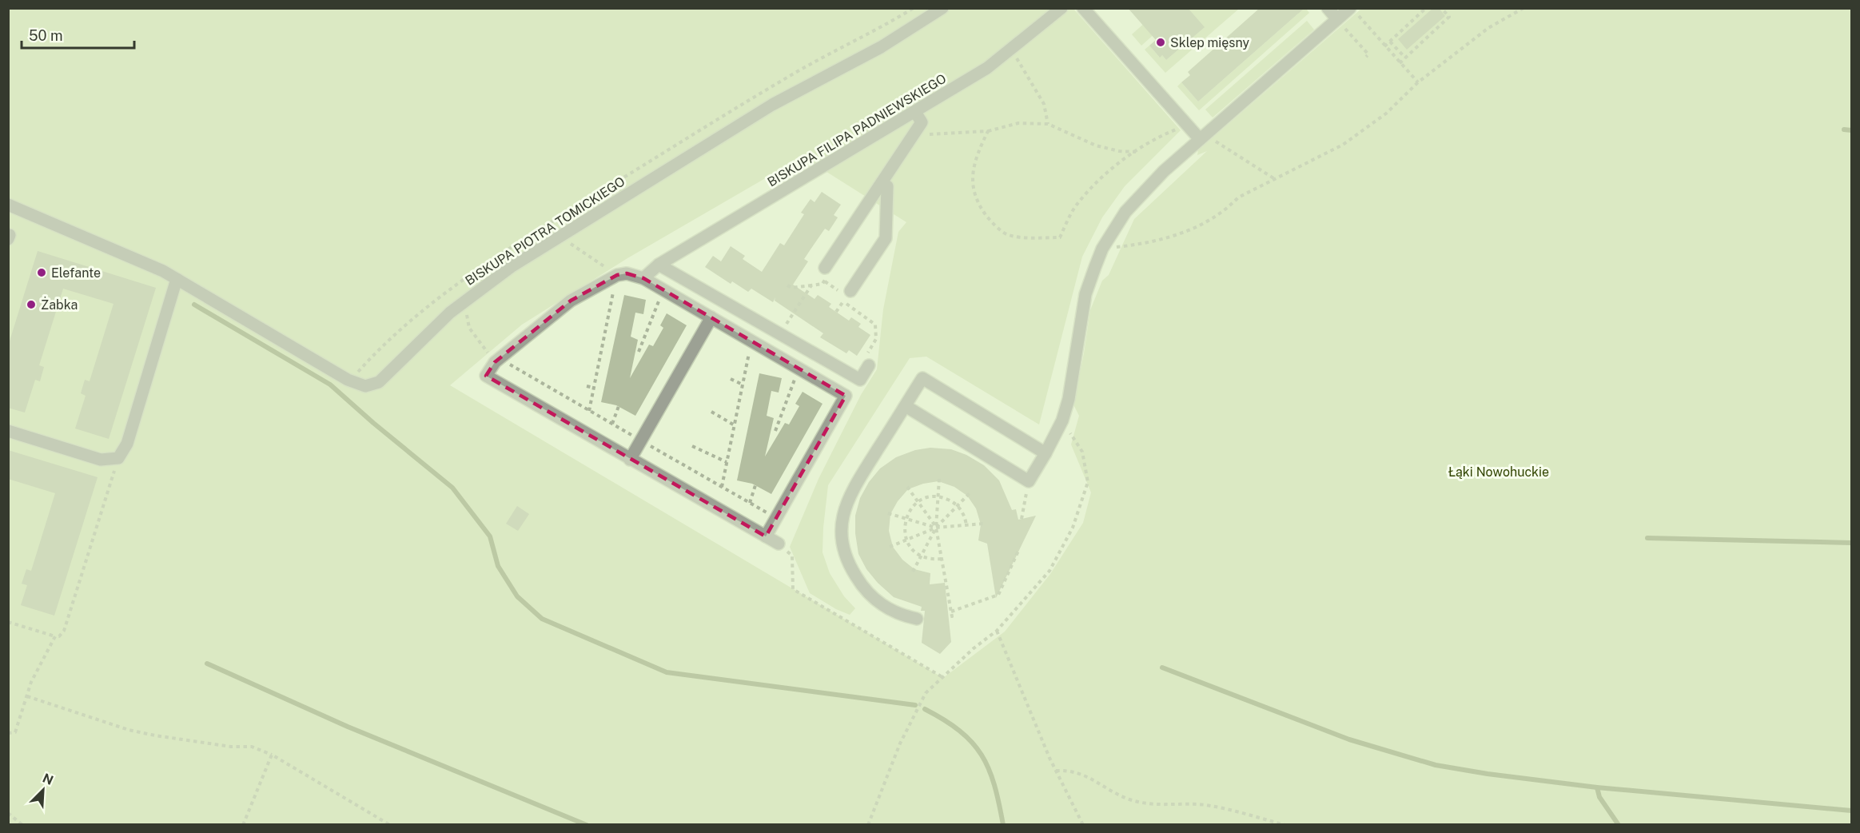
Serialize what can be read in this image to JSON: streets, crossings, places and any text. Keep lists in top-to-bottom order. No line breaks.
{"streets":{"street":["BISKUPA FILIPA PADNIEWSKIEGO","BISKUPA PIOTRA TOMICKIEGO"]},"parks":["Łąki Nowohuckie"],"places":["Sklep mięsny","Elefante","Żabka"],"scale_bar":"50 m","north":"top right"}
